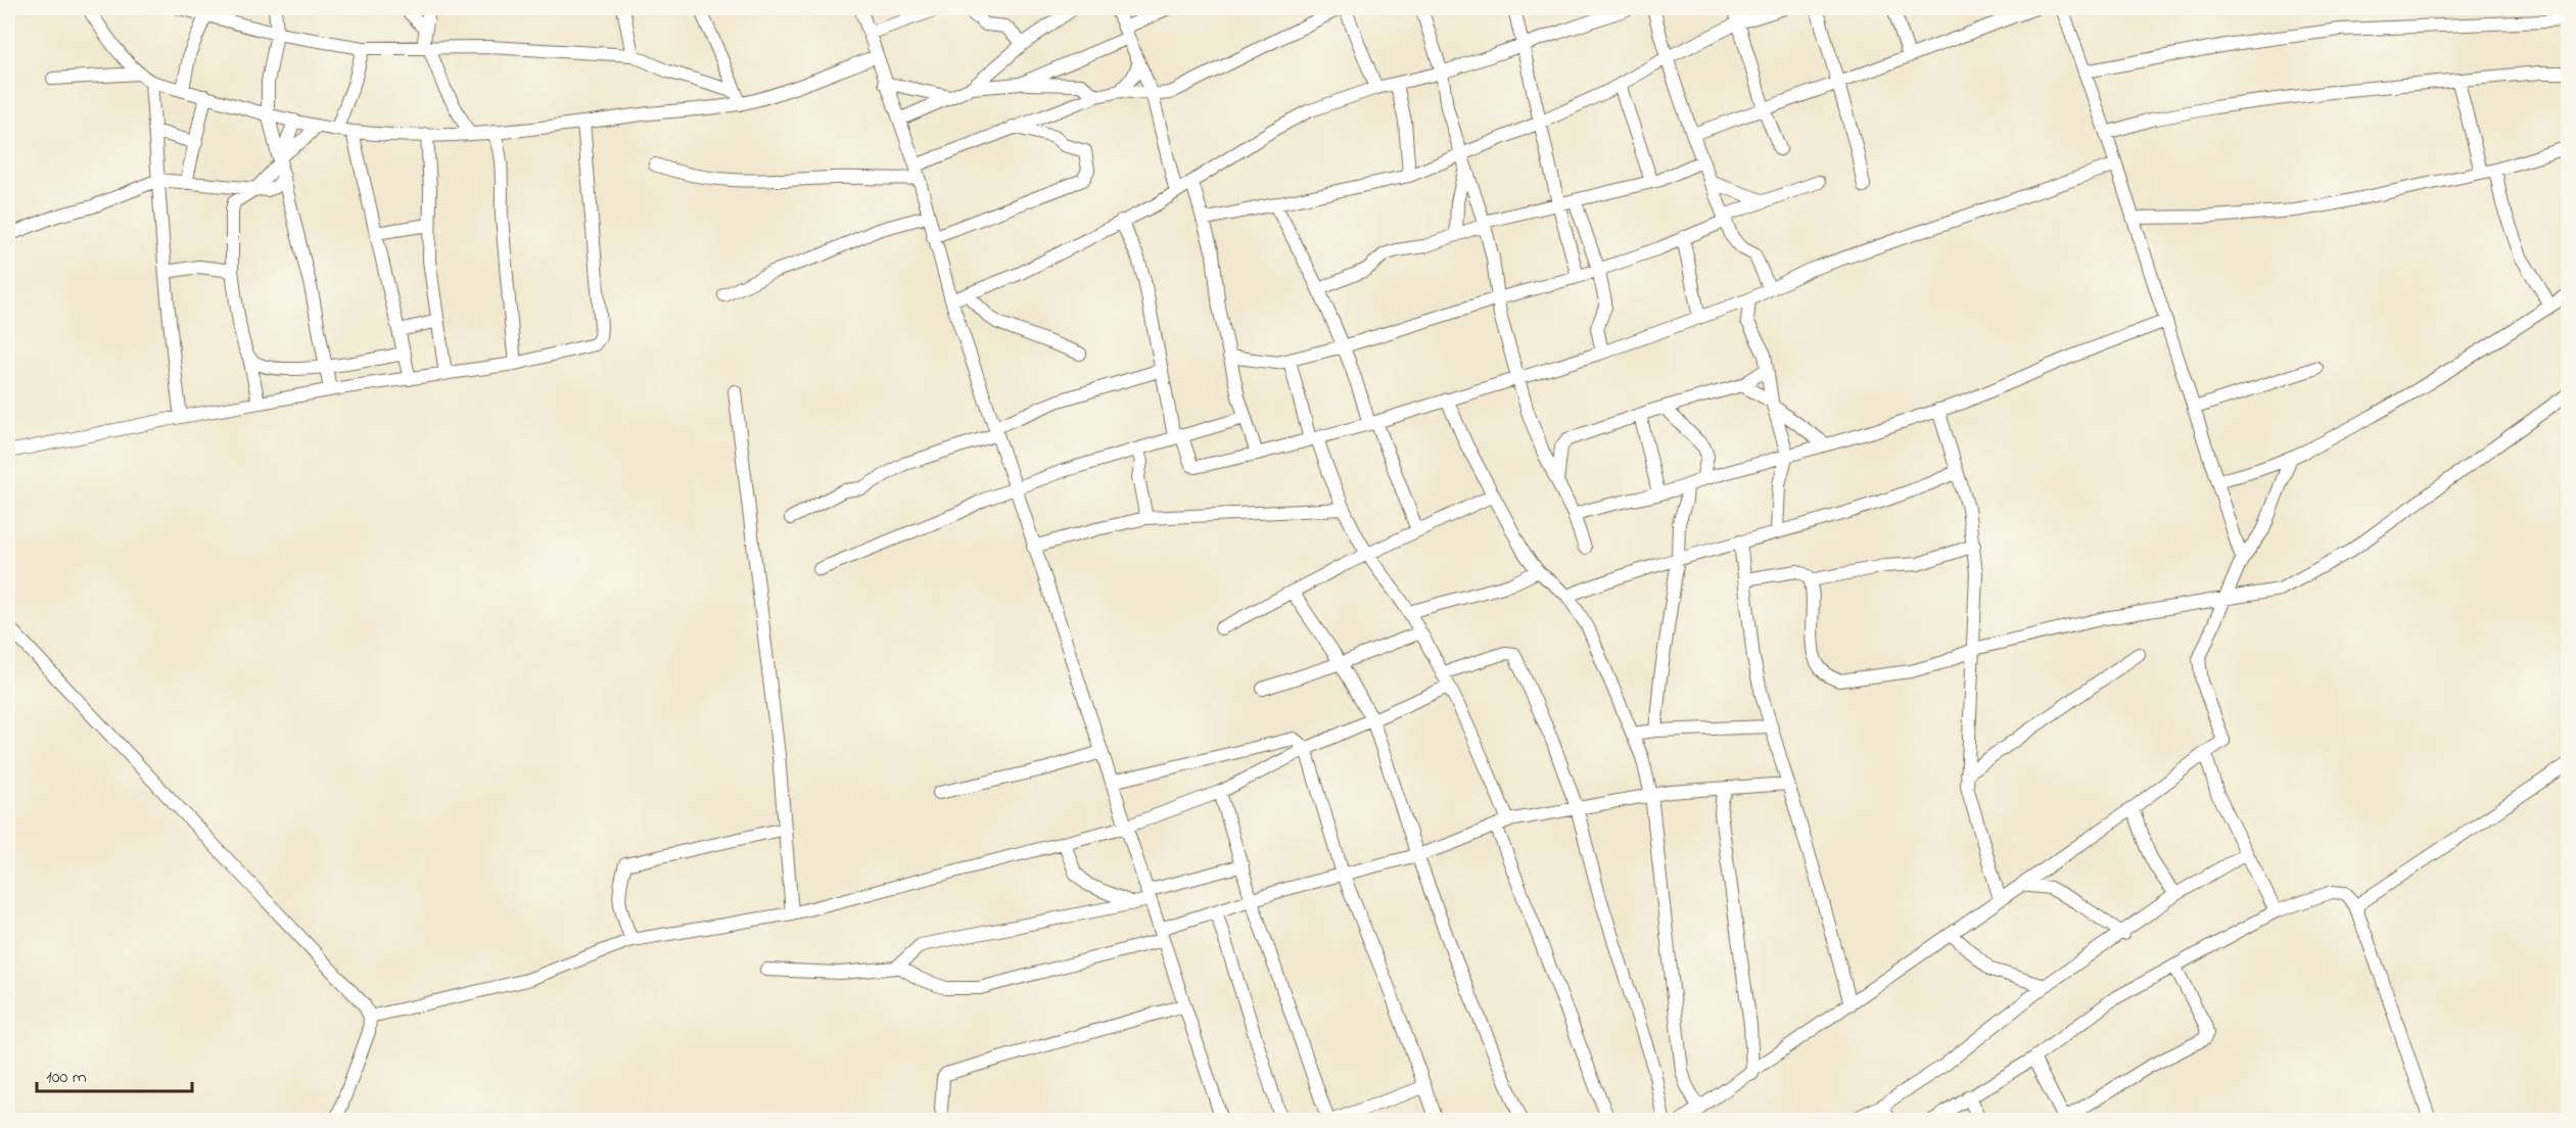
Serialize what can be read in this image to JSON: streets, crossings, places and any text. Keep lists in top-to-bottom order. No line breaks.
{"scale_bar":"100 m"}
